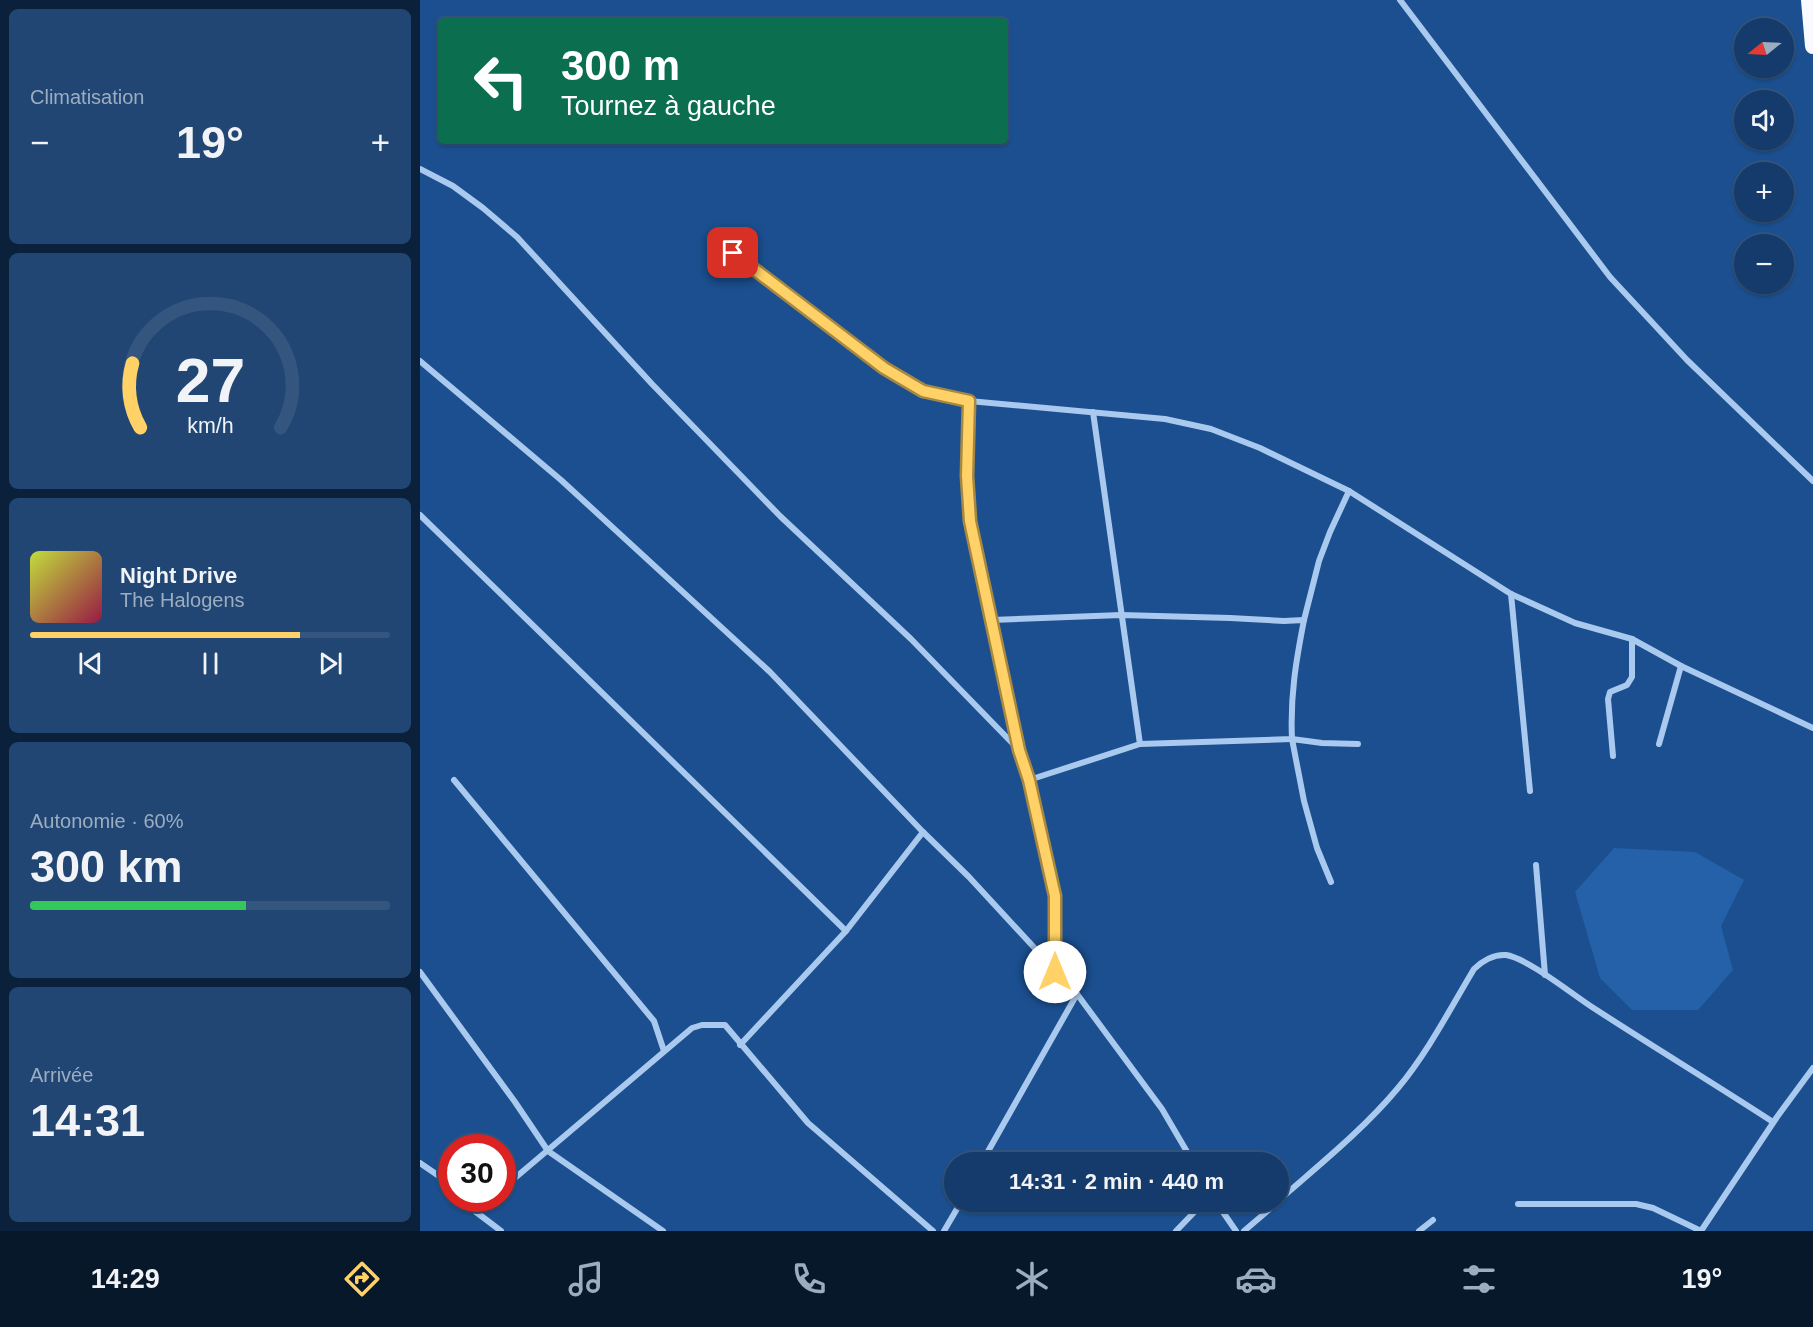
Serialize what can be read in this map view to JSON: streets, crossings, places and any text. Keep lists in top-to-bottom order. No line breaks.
{"north":"left","page":{"tile":["Climatisation",["Autonomie · 60%","300 km"],["Arrivée","14:31"]],"map_buttons":["+","−"],"turn":["300 m","Tournez à gauche"],"heat":["−","19°","+"],"song":["Night Drive","The Halogens"],"limit":"30","trip":"14:31 · 2 min · 440 m","tabs":["14:29","19°"],"gauge":["27","km/h"]}}
